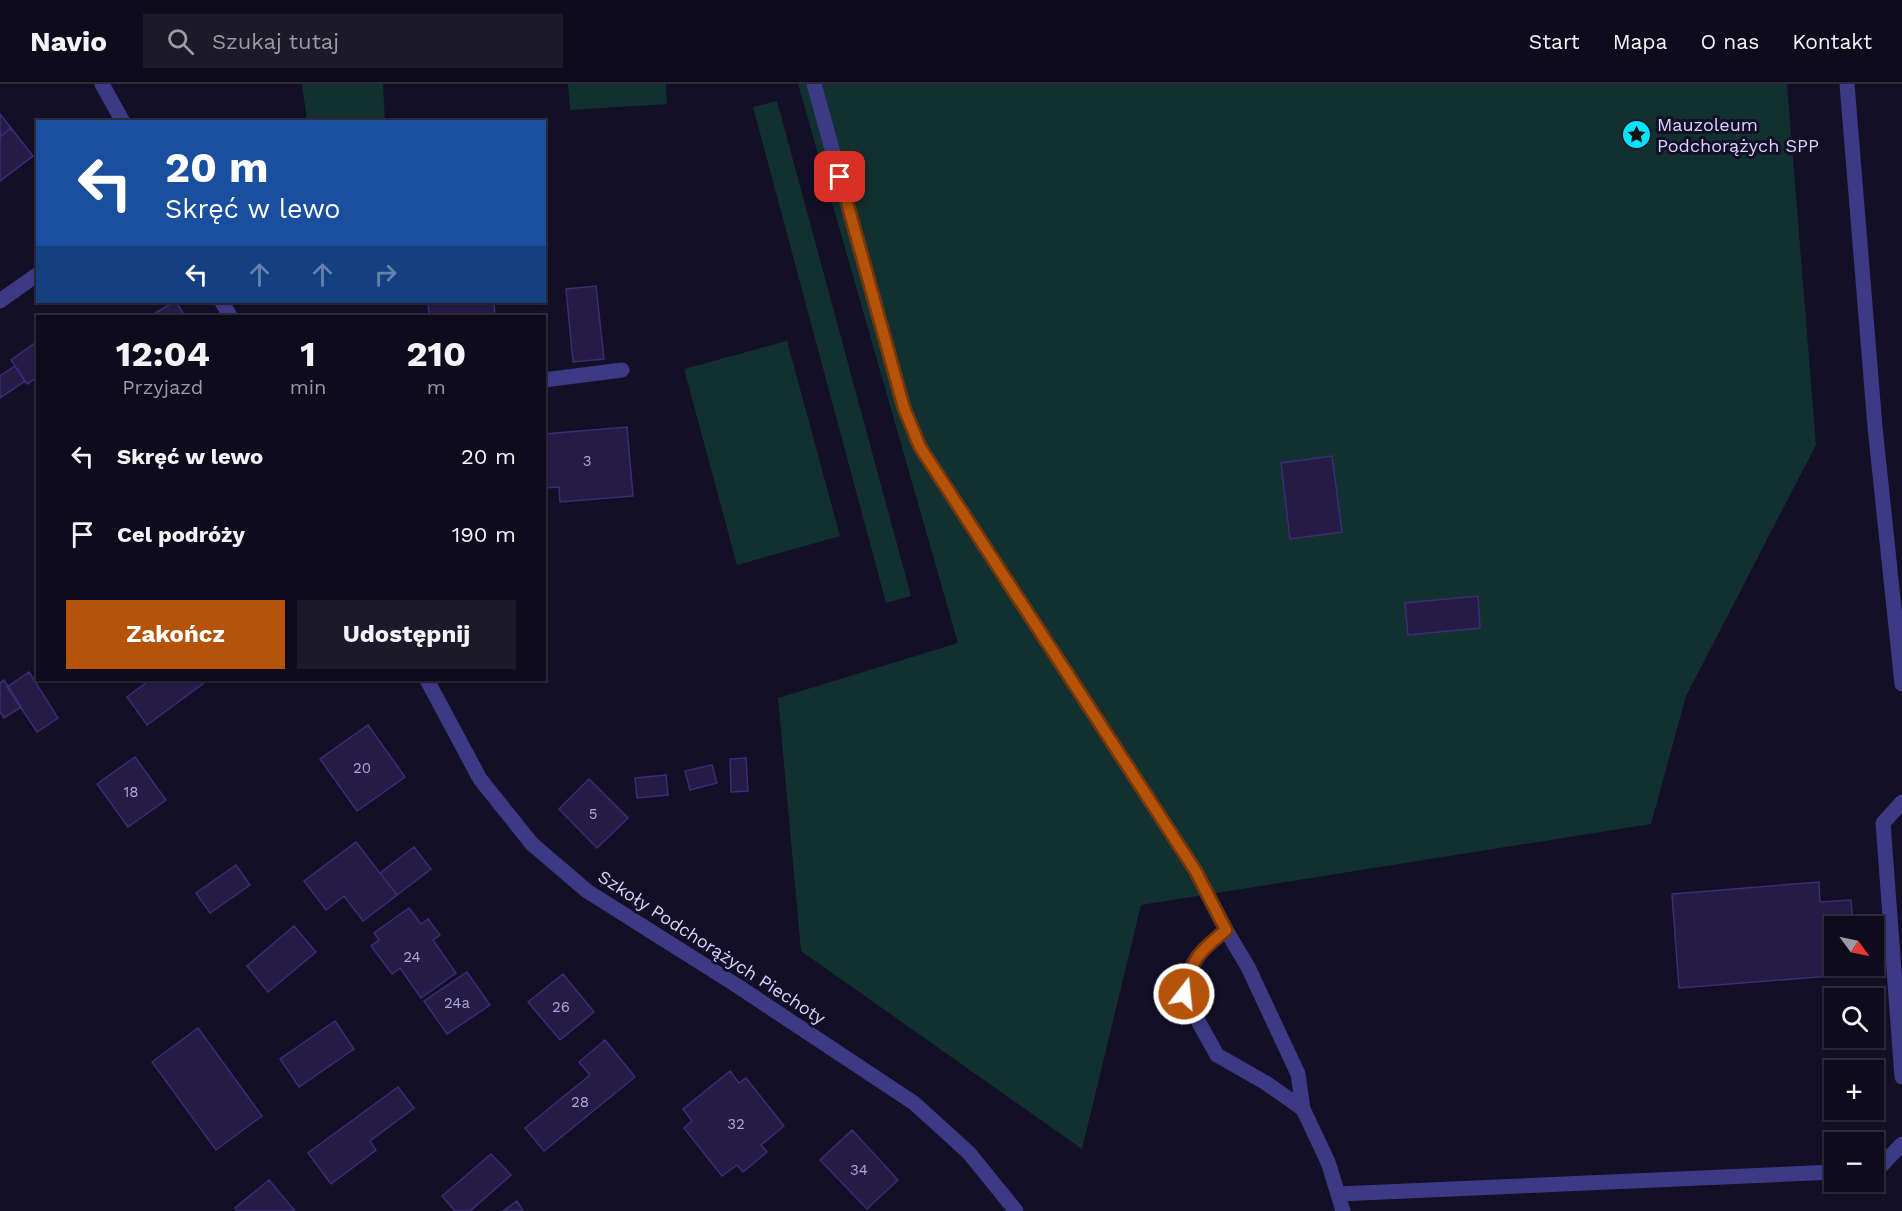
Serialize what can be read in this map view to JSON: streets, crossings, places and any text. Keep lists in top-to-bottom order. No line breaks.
{"streets":{"street":["Szkoły Podchorążych Piechoty"]},"places":{"place":["Mauzoleum Podchorążych SPP"]},"house_numbers":["3","20","18","5","24","24a","26","28","32","34"],"north":"bottom right","page":{"header":"Navio","search":"Szukaj tutaj","nav":["Start","Mapa","O nas","Kontakt"],"turn":["20 m","Skręć w lewo"],"eta":["12:04","Przyjazd","1","min","210","m"],"list":[{"name":"Skręć w lewo","value":"20 m"},{"name":"Cel podróży","value":"190 m"}],"buttons":["Zakończ","Udostępnij"],"map_buttons":["+","−"]}}
